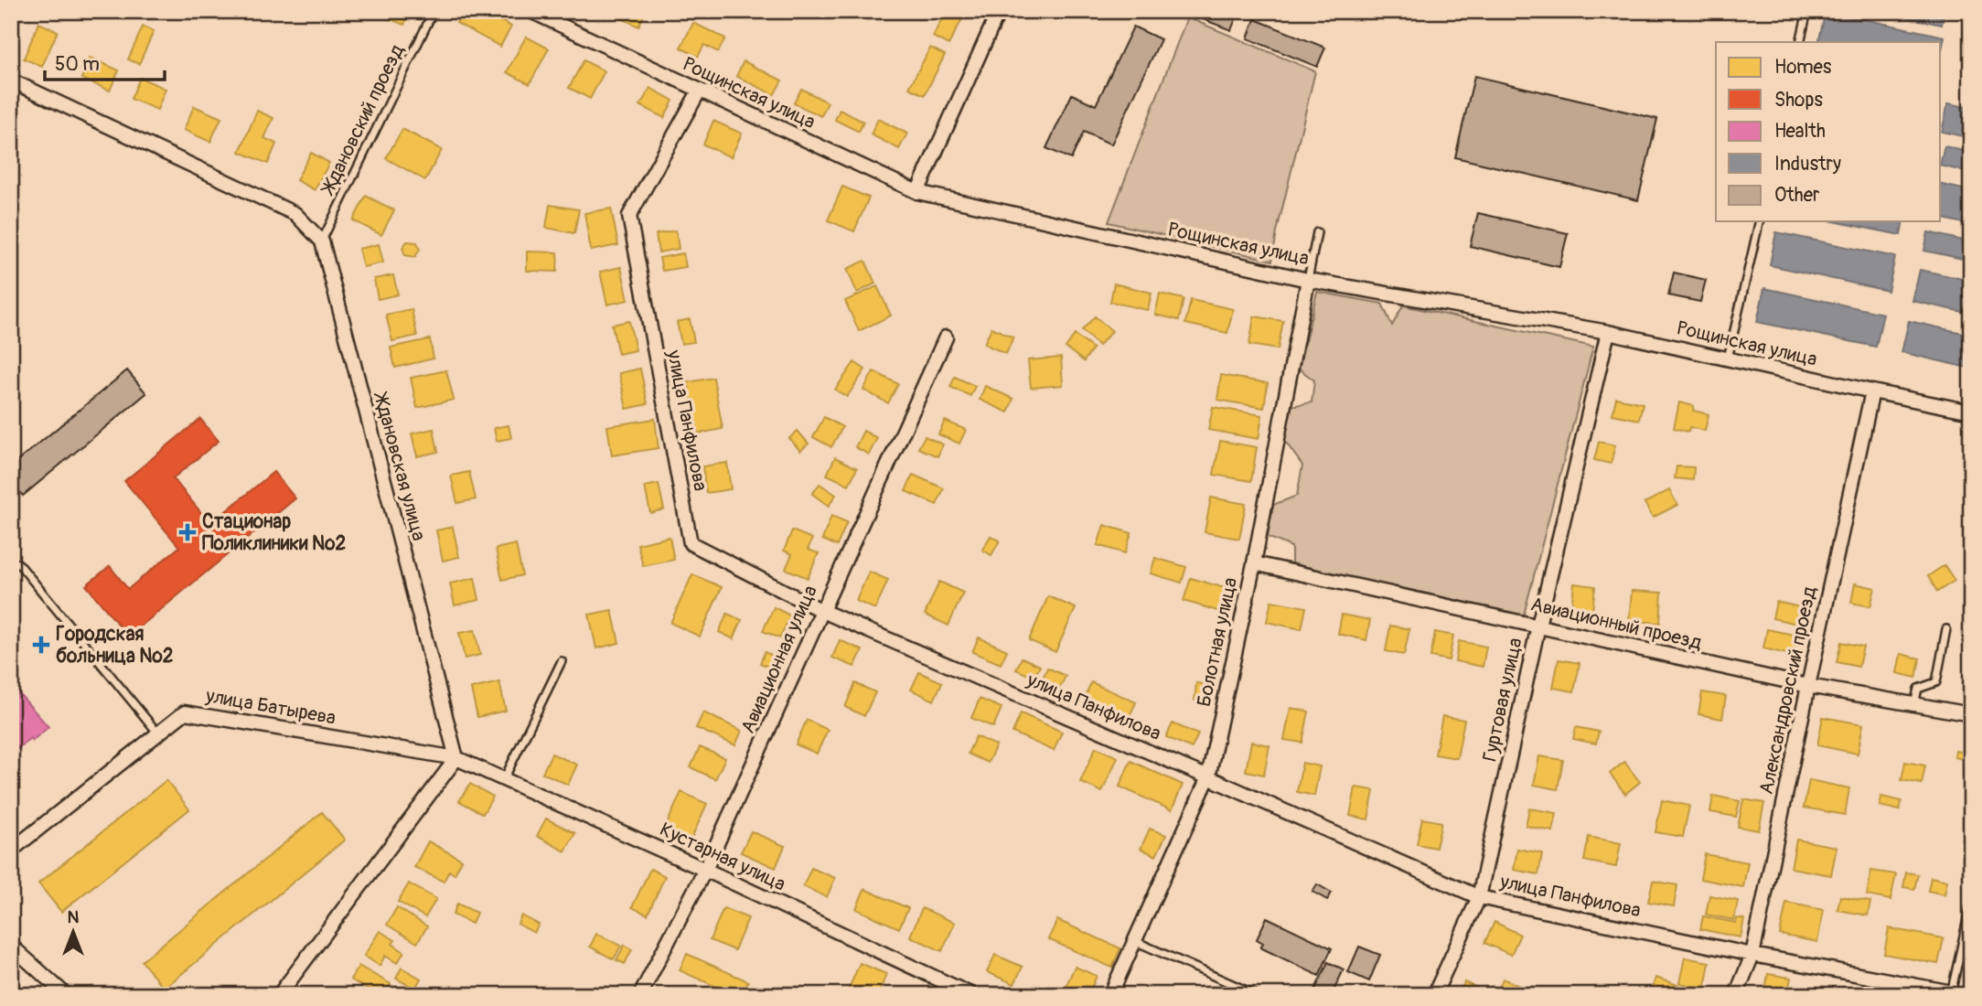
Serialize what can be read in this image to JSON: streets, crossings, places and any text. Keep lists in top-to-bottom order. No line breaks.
{"streets":{"street":["Рощинская улица","улица Панфилова","Ждановская улица","Авиационный проезд","Болотная улица","Авиационная улица","Александровский проезд","Гуртовая улица","улица Батырева","Кустарная улица"],"lane":["Ждановский проезд"]},"crossings":[["Рощинская улица","улица Панфилова"],["Рощинская улица","Болотная улица"],["Рощинская улица","Александровский проезд"],["Рощинская улица","Гуртовая улица"],["Ждановский проезд","Ждановская улица"],["улица Панфилова","Болотная улица"],["улица Панфилова","Авиационная улица"],["улица Панфилова","Александровский проезд"],["улица Панфилова","Гуртовая улица"],["Ждановская улица","улица Батырева"],["Ждановская улица","Кустарная улица"],["Авиационный проезд","Болотная улица"],["Авиационный проезд","Александровский проезд"],["Авиационный проезд","Гуртовая улица"],["Авиационная улица","Кустарная улица"],["улица Батырева","Кустарная улица"]],"places":{"health":["Стационар Поликлиники №2","Городская больница №2"]},"legend":["Homes","Shops","Health","Industry","Other"],"scale_bar":"50 m","north":"top"}
